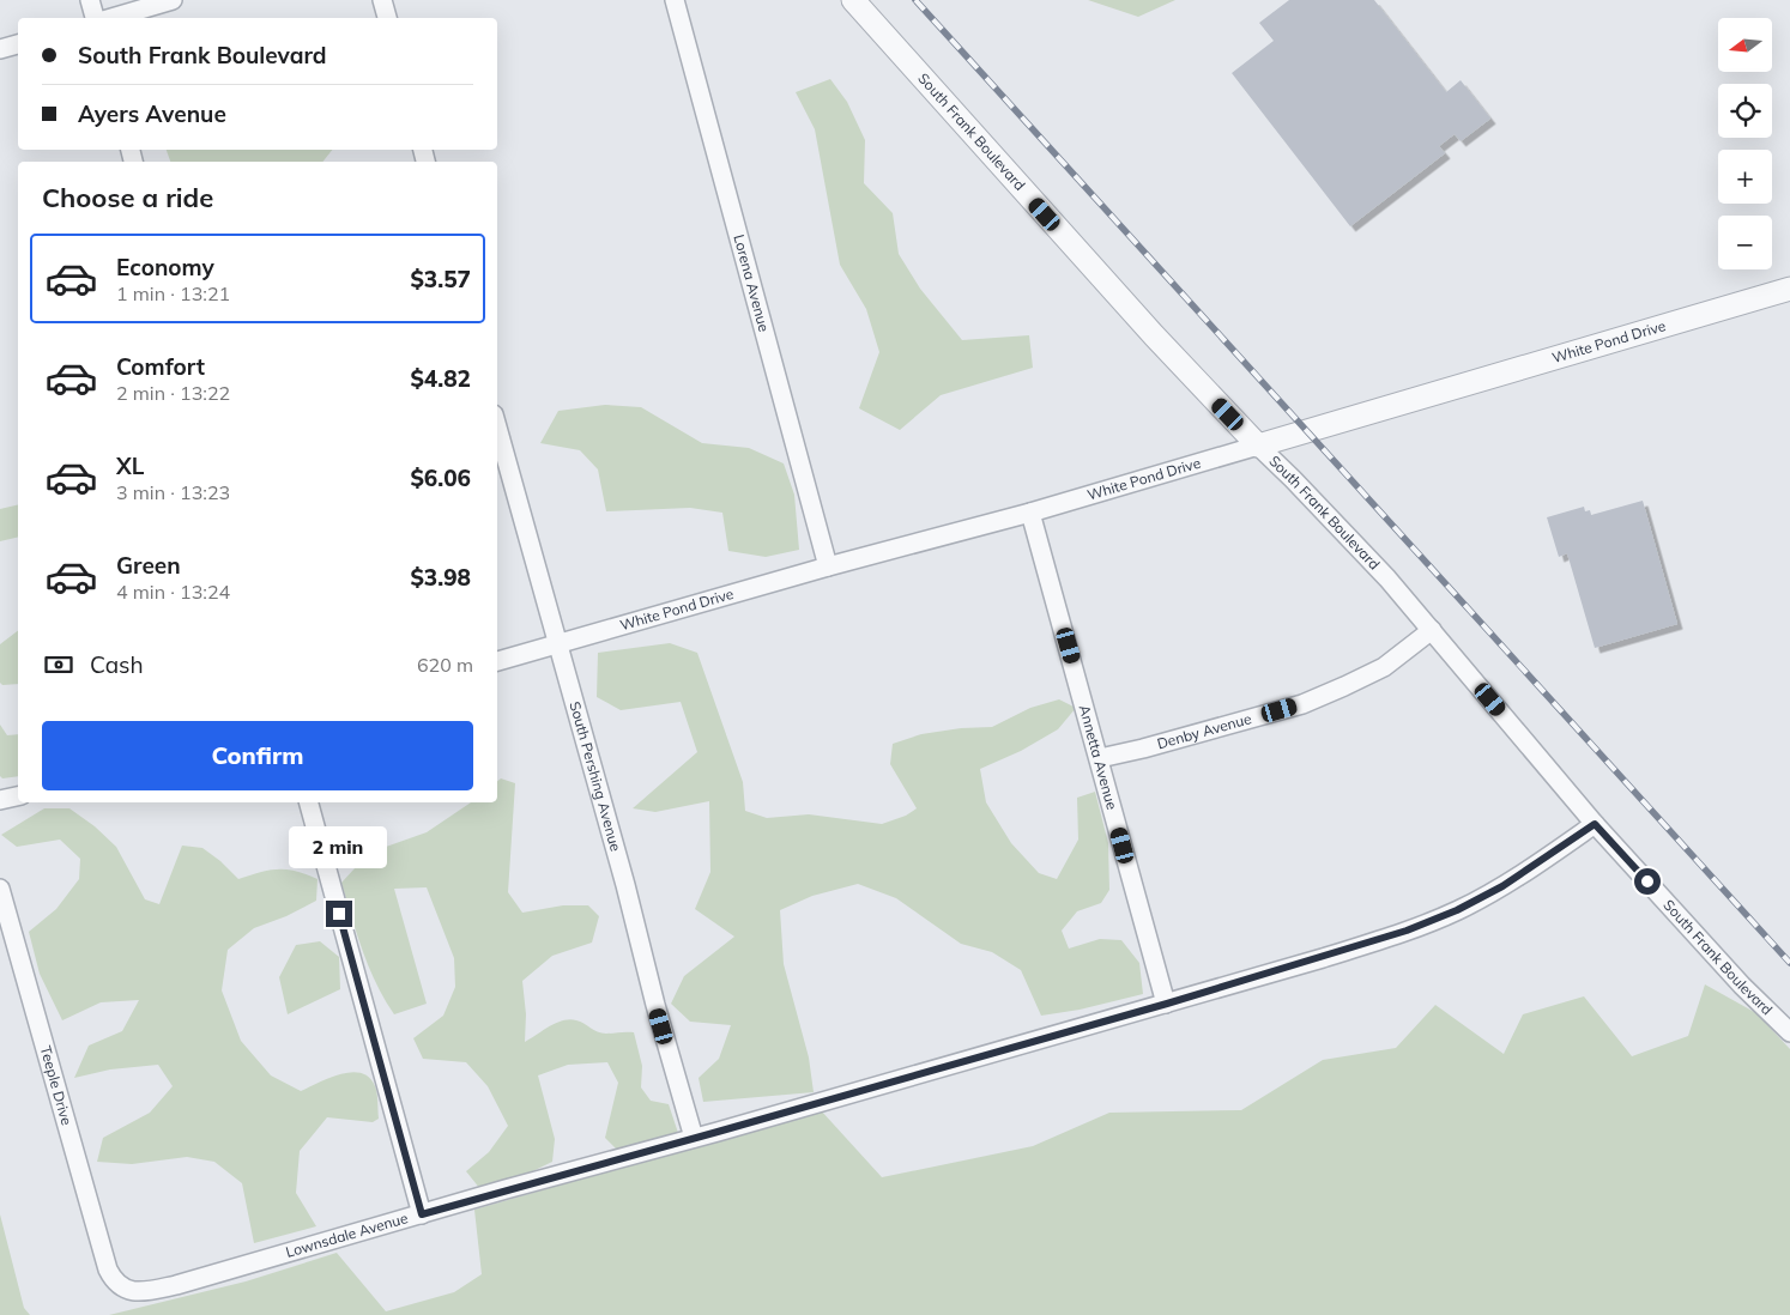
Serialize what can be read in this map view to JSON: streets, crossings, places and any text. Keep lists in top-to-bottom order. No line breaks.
{"streets":{"street":["South Frank Boulevard","Lorena Avenue","White Pond Drive","Denby Avenue","Annetta Avenue","South Pershing Avenue","Teeple Drive","Lownsdale Avenue"]},"crossings":[["South Frank Boulevard","White Pond Drive"],["South Frank Boulevard","Denby Avenue"],["South Frank Boulevard","Lownsdale Avenue"],["Lorena Avenue","White Pond Drive"],["White Pond Drive","Annetta Avenue"],["White Pond Drive","South Pershing Avenue"],["Denby Avenue","Annetta Avenue"],["Annetta Avenue","Lownsdale Avenue"],["South Pershing Avenue","Lownsdale Avenue"],["Teeple Drive","Lownsdale Avenue"]],"north":"left","page":{"map_buttons":["+","−"],"banner":["South Frank Boulevard","Ayers Avenue"],"heading":"Choose a ride","list":[{"name":"Economy","note":"1 min · 13:21","value":"$3.57"},{"name":"Comfort","note":"2 min · 13:22","value":"$4.82"},{"name":"XL","note":"3 min · 13:23","value":"$6.06"},{"name":"Green","note":"4 min · 13:24","value":"$3.98"}],"pay":["Cash","620 m"],"buttons":"Confirm","bubble":"2 min"}}
